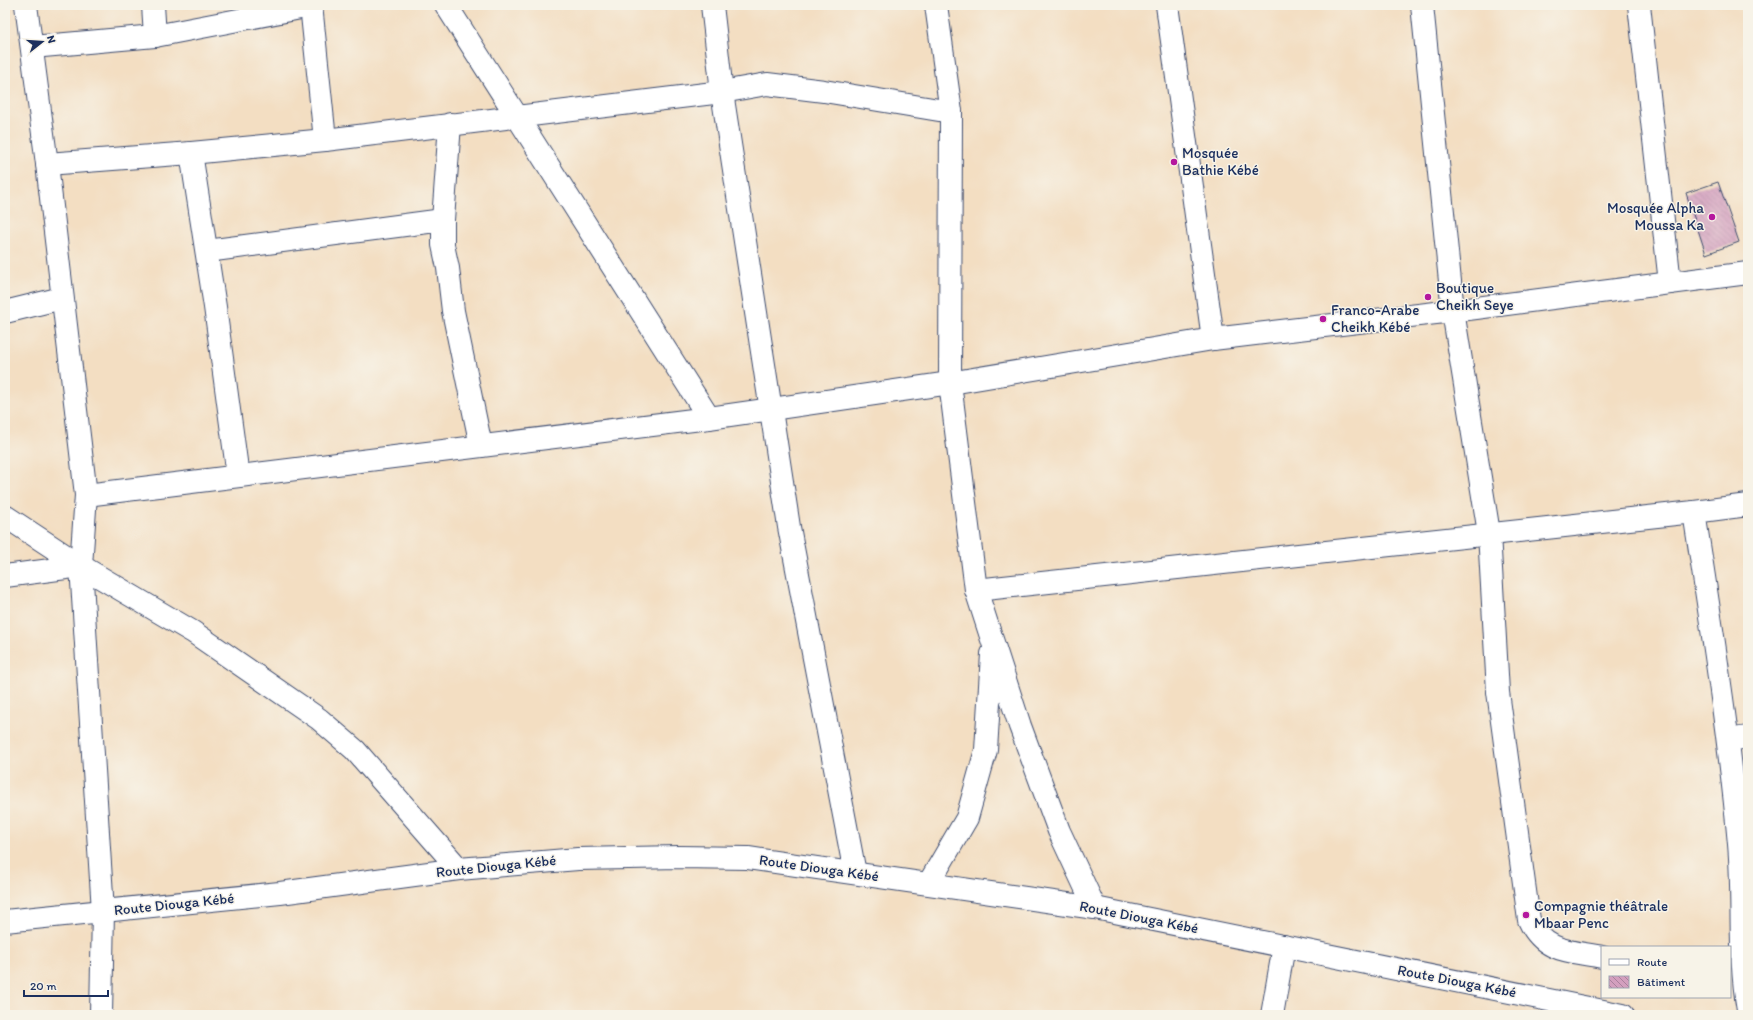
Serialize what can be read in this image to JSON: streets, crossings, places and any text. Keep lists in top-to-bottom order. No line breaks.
{"streets":{"street":["Route Diouga Kébé"]},"places":["Mosquée Bathie Kébé","Mosquée Alpha Moussa Ka","Boutique Cheikh Seye","Franco-Arabe Cheikh Kébé","Compagnie théâtrale Mbaar Penc"],"legend":["Route","Bâtiment"],"scale_bar":"20 m","north":"right"}
